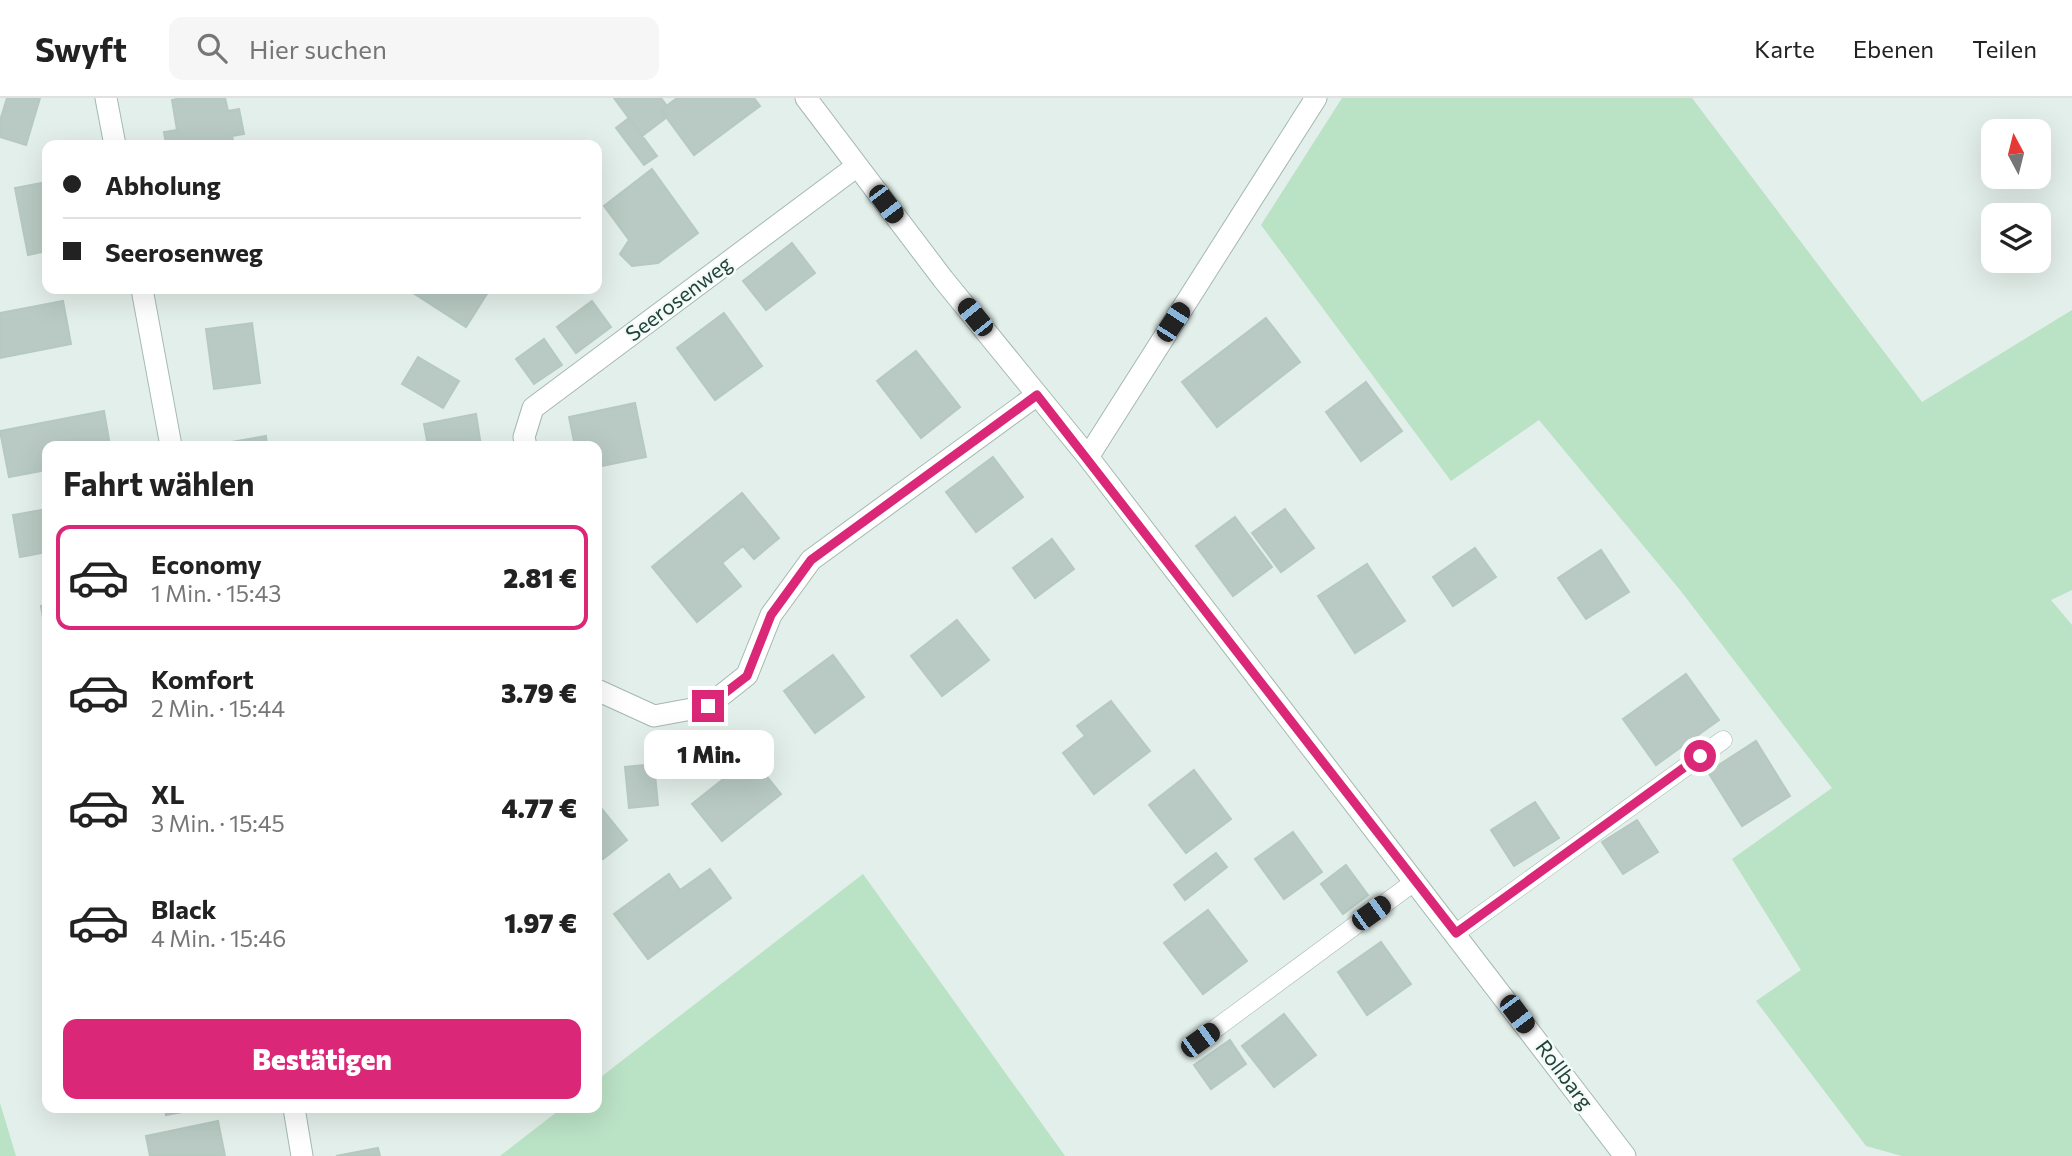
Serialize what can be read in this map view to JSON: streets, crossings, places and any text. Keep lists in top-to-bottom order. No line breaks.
{"streets":{"street":["Seerosenweg","Rollbarg"]},"crossings":[["Seerosenweg","Rollbarg"]],"north":"top","page":{"header":"Swyft","search":"Hier suchen","nav":["Karte","Ebenen","Teilen"],"banner":["Abholung","Seerosenweg"],"heading":"Fahrt wählen","list":[{"name":"Economy","note":"1 Min. · 15:43","value":"2.81 €"},{"name":"Komfort","note":"2 Min. · 15:44","value":"3.79 €"},{"name":"XL","note":"3 Min. · 15:45","value":"4.77 €"},{"name":"Black","note":"4 Min. · 15:46","value":"1.97 €"}],"bubble":"1 Min.","buttons":"Bestätigen"}}
